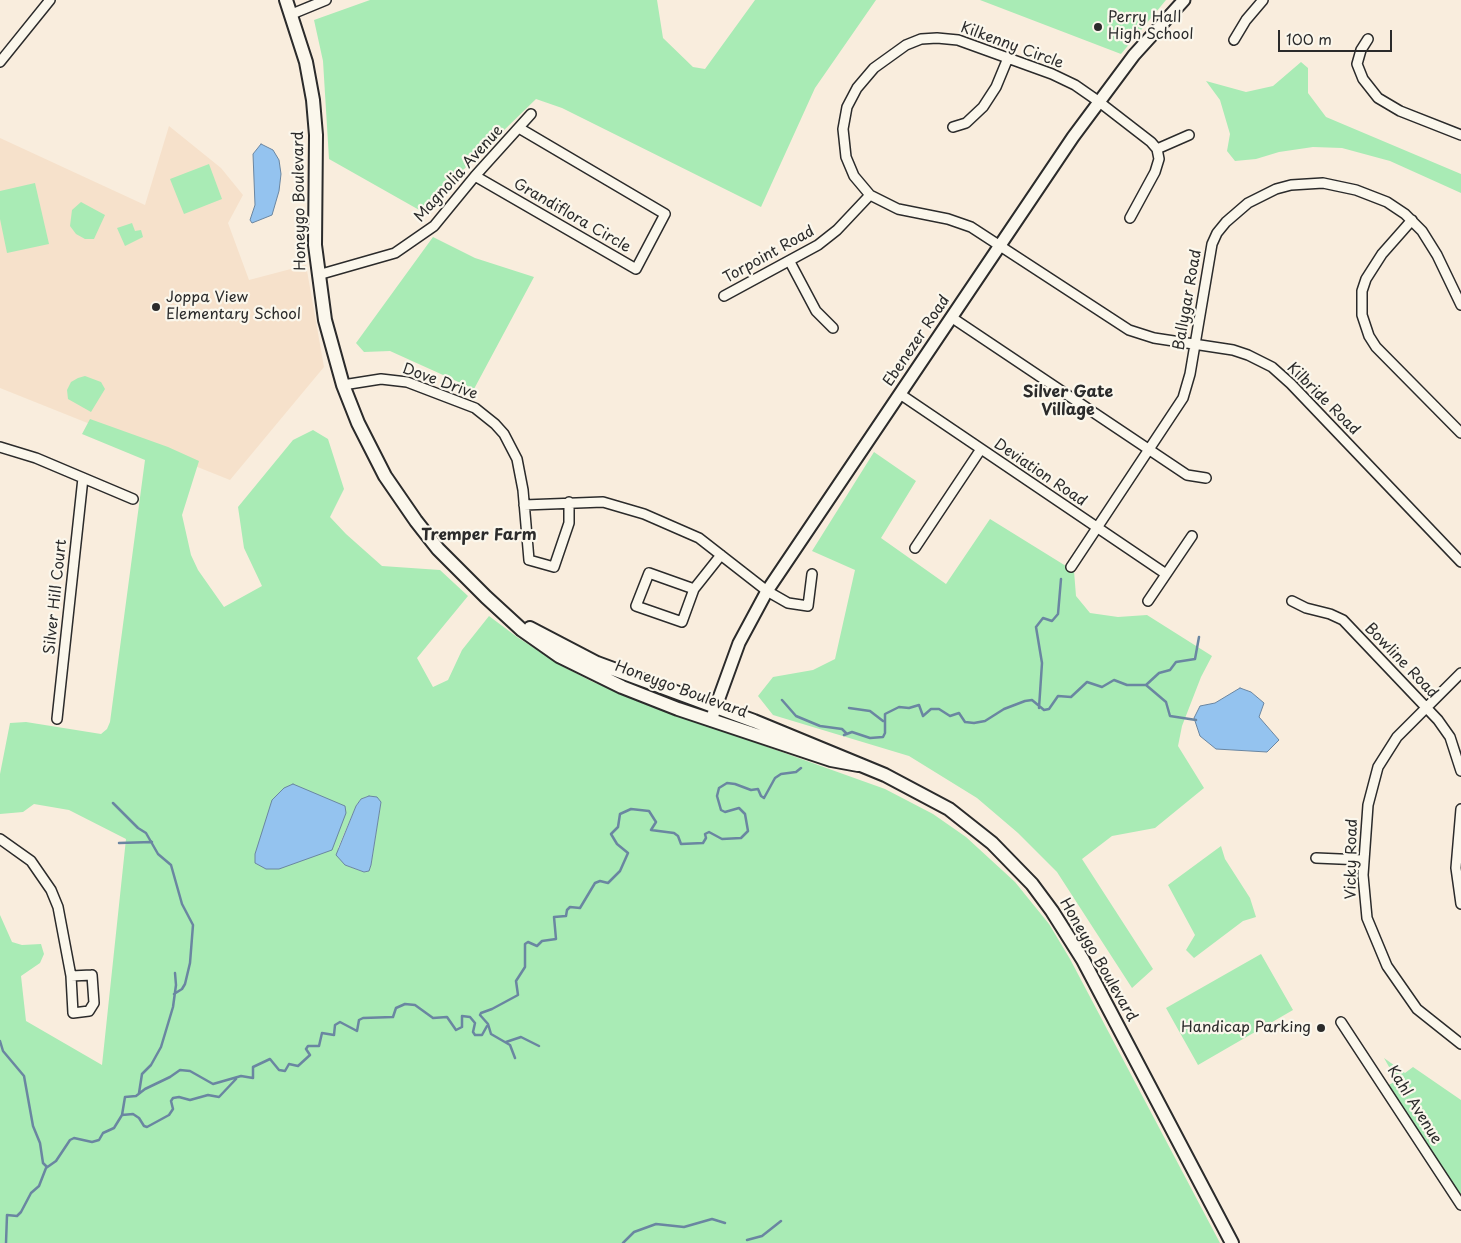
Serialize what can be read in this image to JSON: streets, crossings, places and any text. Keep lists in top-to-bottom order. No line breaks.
{"streets":{"main road":["Honeygo Boulevard"],"street":["Kilkenny Circle","Magnolia Avenue","Grandiflora Circle","Torpoint Road","Ballygar Road","Ebenezer Road","Dove Drive","Kilbride Road","Deviation Road","Silver Hill Court","Bowline Road","Vicky Road","Kahl Avenue"]},"crossings":[["Kilkenny Circle","Torpoint Road"],["Kilkenny Circle","Ebenezer Road"],["Kilkenny Circle","Kilbride Road"],["Magnolia Avenue","Honeygo Boulevard"],["Magnolia Avenue","Grandiflora Circle"],["Honeygo Boulevard","Ebenezer Road"],["Honeygo Boulevard","Dove Drive"],["Ballygar Road","Kilbride Road"],["Ballygar Road","Deviation Road"],["Ebenezer Road","Kilbride Road"],["Ebenezer Road","Deviation Road"],["Bowline Road","Vicky Road"]],"districts":["Silver Gate Village","Tremper Farm"],"places":["Perry Hall High School","Joppa View Elementary School","Handicap Parking"],"scale_bar":"100 m"}
